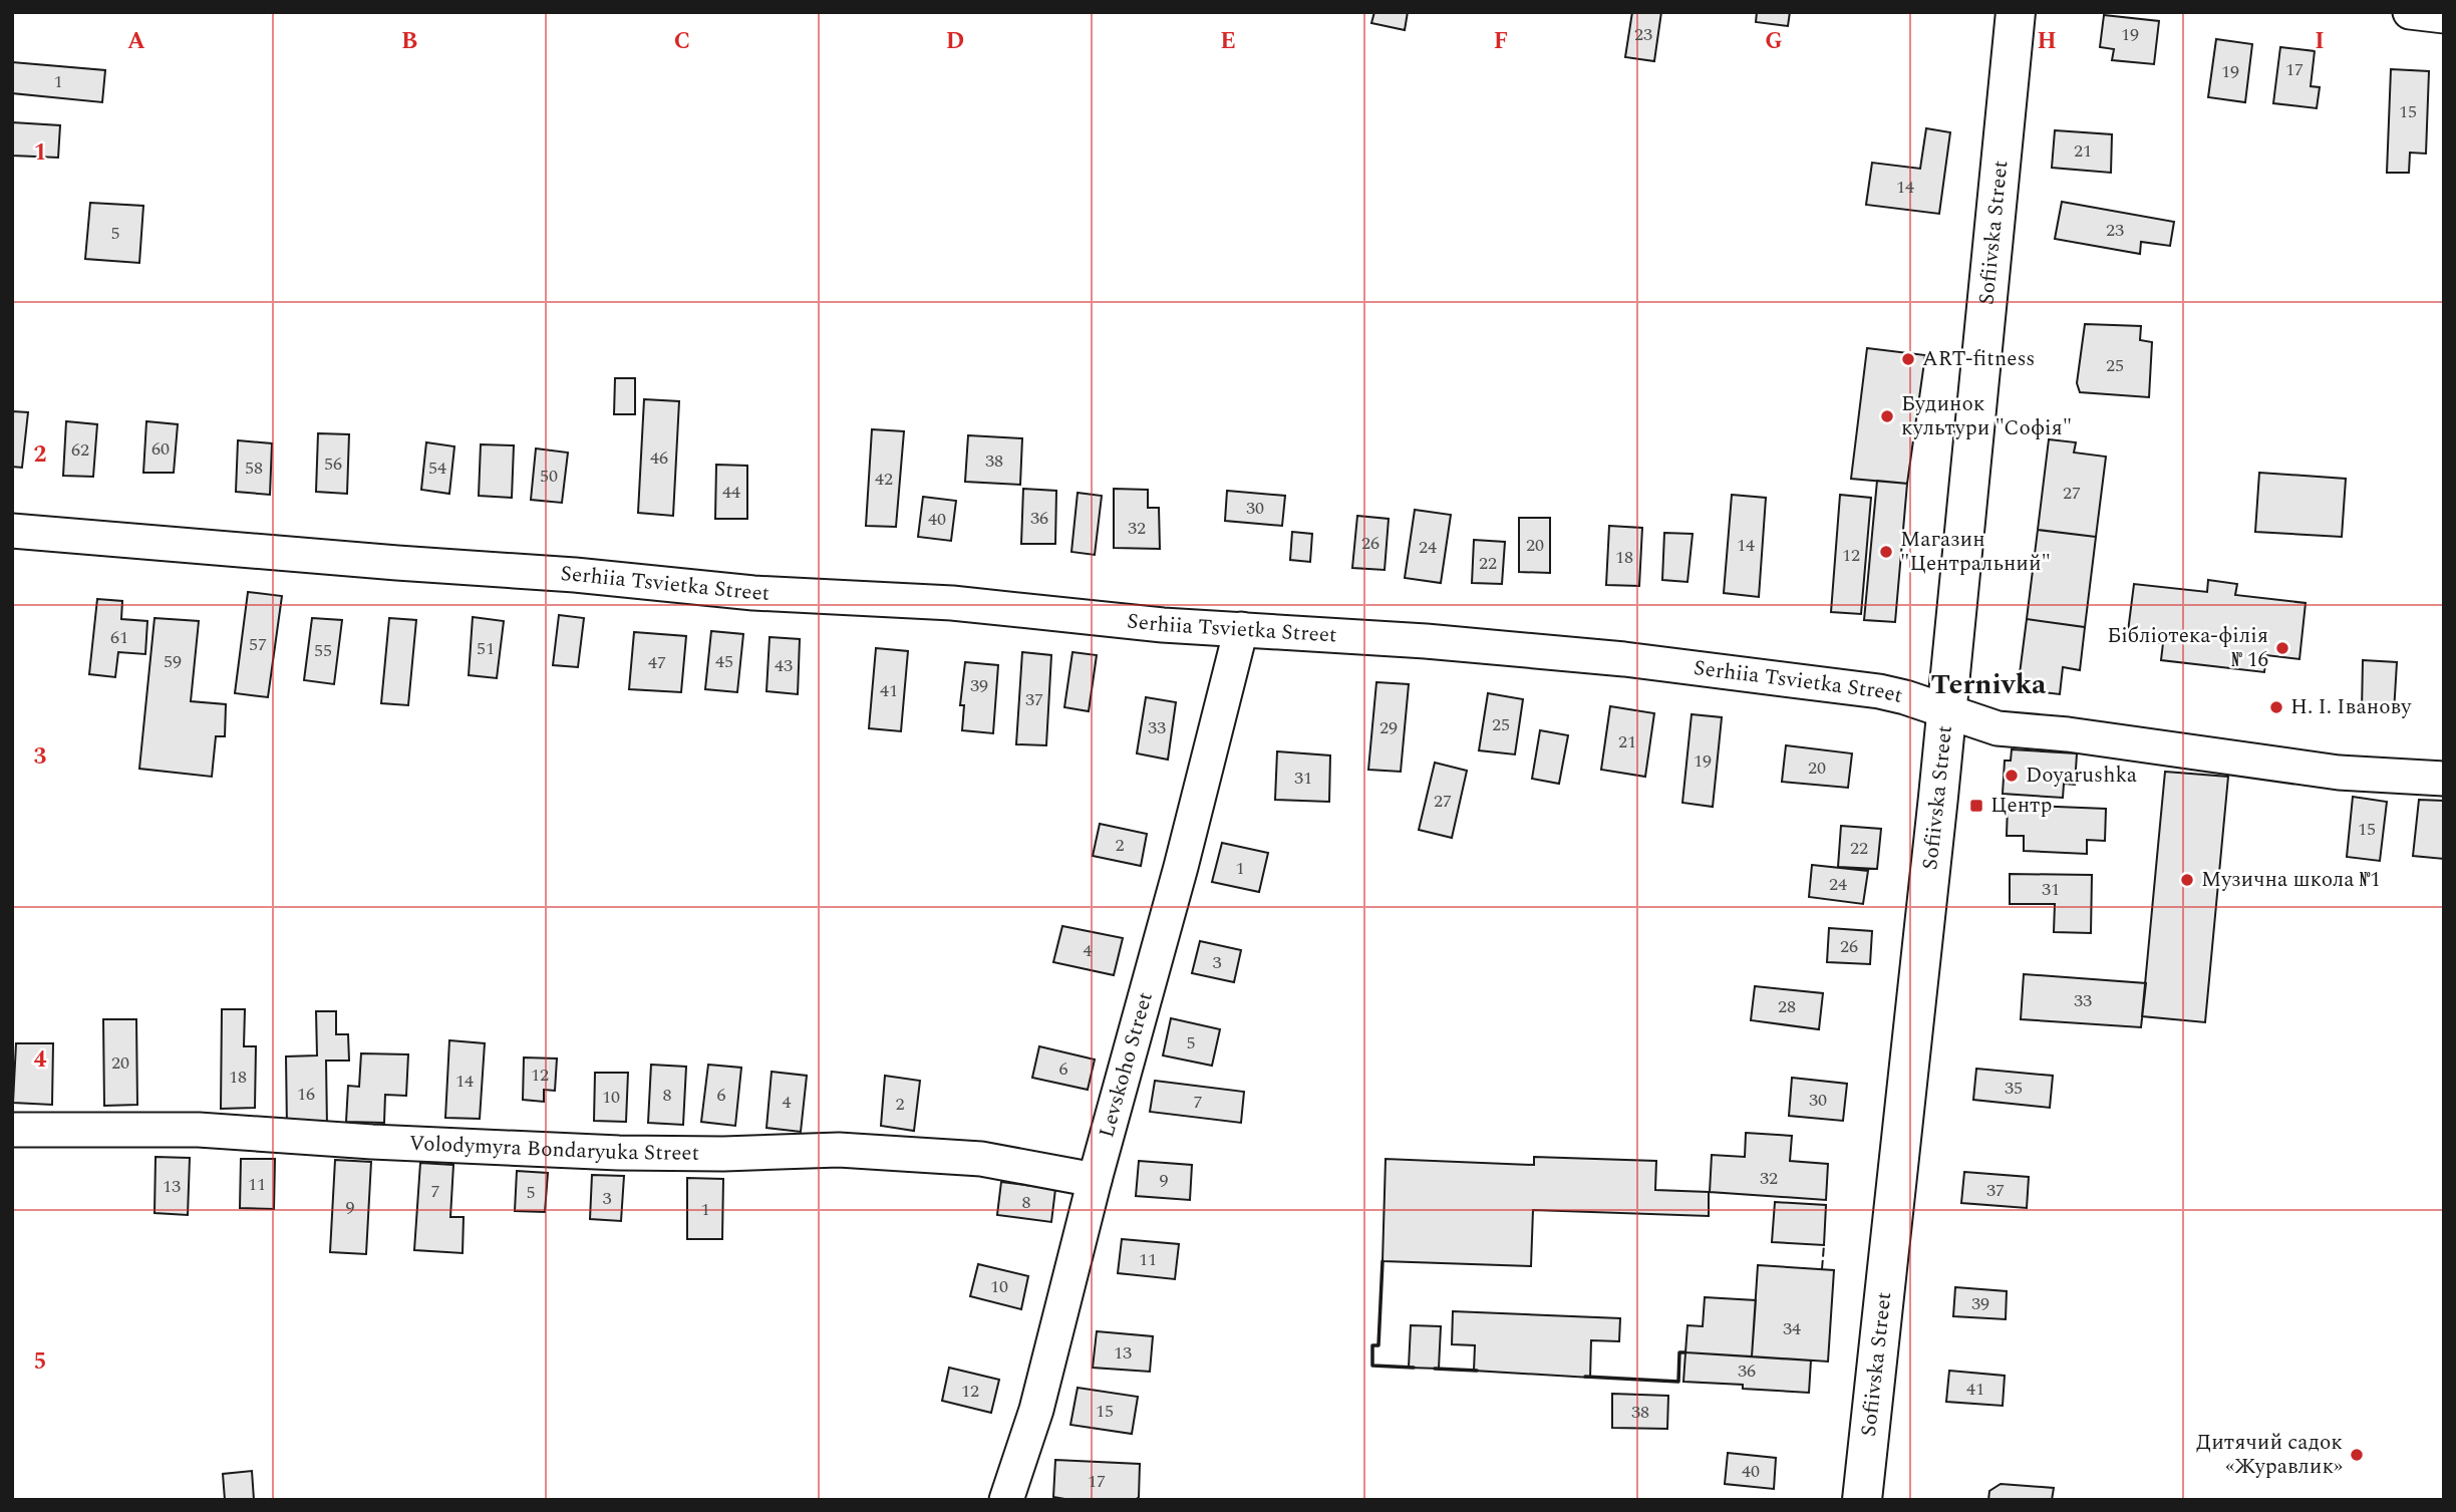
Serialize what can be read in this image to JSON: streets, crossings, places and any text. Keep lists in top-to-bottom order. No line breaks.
{"streets":{"main road":["Sofiivska Street"],"street":["Serhiia Tsvietka Street","Levskoho Street","Volodymyra Bondaryuka Street"]},"crossings":[["Sofiivska Street","Serhiia Tsvietka Street"],["Serhiia Tsvietka Street","Levskoho Street"],["Levskoho Street","Volodymyra Bondaryuka Street"]],"districts":["Ternivka"],"places":{"other":["ART-fitness","Будинок культури \"Софія\"","Магазин \"Центральний\"","Бібліотека-філія № 16","Н. І. Іванову","Doyarushka","Музична школа №1","Дитячий садок «Журавлик»"],"transit":["Центр"]},"house_numbers":["23","19","17","19","1","15","21","14","23","5","25","60","62","46","38","56","58","54","50","42","44","27","30","36","40","32","26","20","14","24","12","18","22","61","57","51","55","59","45","47","43","39","41","37","25","33","29","21","19","20","31","27","15","2","22","1","24","31","26","4","3","33","28","5","20","6","12","18","14","35","16","8","6","10","30","4","7","2","32","9","11","13","37","7","5","3","8","9","1","11","10","39","34","13","36","41","12","15","38","40","17"],"grid":{"columns":["A","B","C","D","E","F","G","H","I"],"rows":["1","2","3","4","5"]}}
